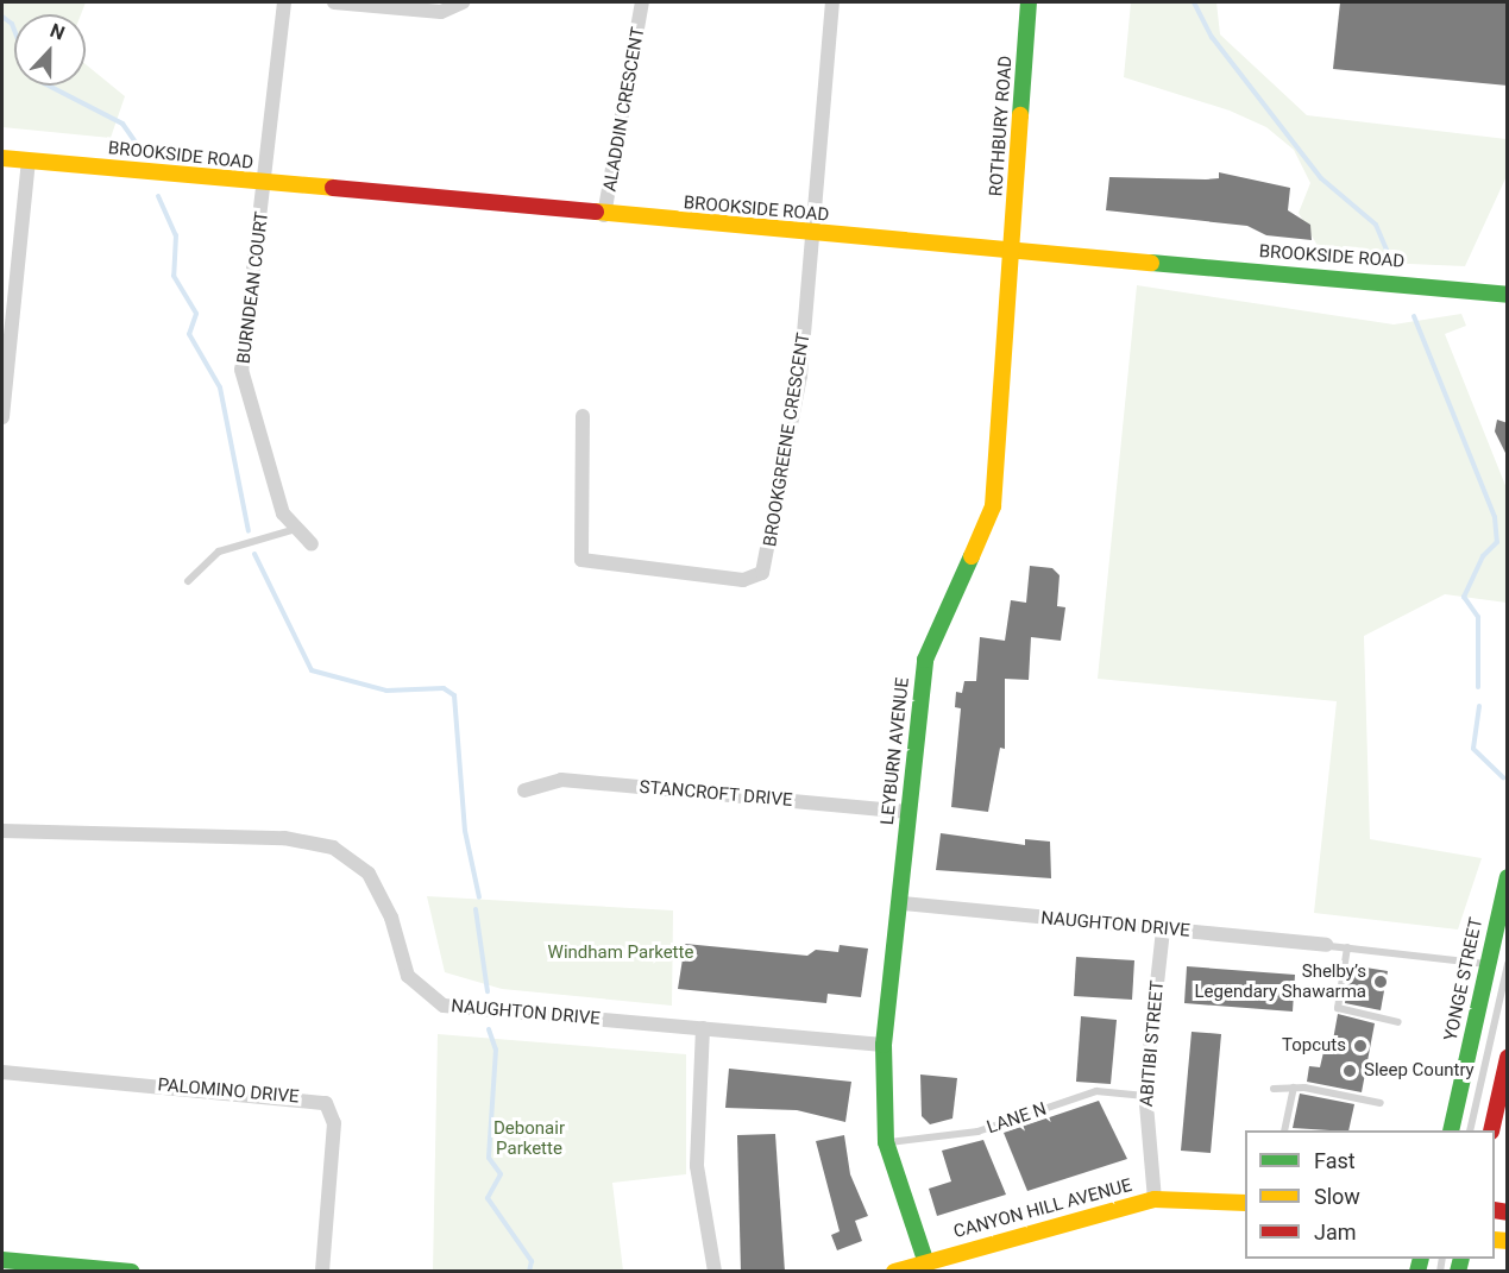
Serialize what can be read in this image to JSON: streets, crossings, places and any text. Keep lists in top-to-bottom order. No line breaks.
{"streets":{"street":["ALADDIN CRESCENT","ROTHBURY ROAD","BROOKSIDE ROAD","BURNDEAN COURT","BROOKGREENE CRESCENT","LEYBURN AVENUE","STANCROFT DRIVE","NAUGHTON DRIVE","YONGE STREET","ABITIBI STREET","PALOMINO DRIVE","CANYON HILL AVENUE"],"lane":["LANE N"]},"crossings":[["ALADDIN CRESCENT","BROOKSIDE ROAD"],["ROTHBURY ROAD","BROOKSIDE ROAD"],["ROTHBURY ROAD","LEYBURN AVENUE"],["BROOKSIDE ROAD","BURNDEAN COURT"],["BROOKSIDE ROAD","BROOKGREENE CRESCENT"],["BROOKSIDE ROAD","LEYBURN AVENUE"],["LEYBURN AVENUE","STANCROFT DRIVE"],["LEYBURN AVENUE","NAUGHTON DRIVE"],["LEYBURN AVENUE","LANE N"],["LEYBURN AVENUE","CANYON HILL AVENUE"],["NAUGHTON DRIVE","ABITIBI STREET"],["ABITIBI STREET","LANE N"],["ABITIBI STREET","CANYON HILL AVENUE"]],"parks":["Windham Parkette","Debonair Parkette"],"places":["Shelby’s Legendary Shawarma","Topcuts","Sleep Country"],"legend":["Fast","Slow","Jam"],"north":"top"}
